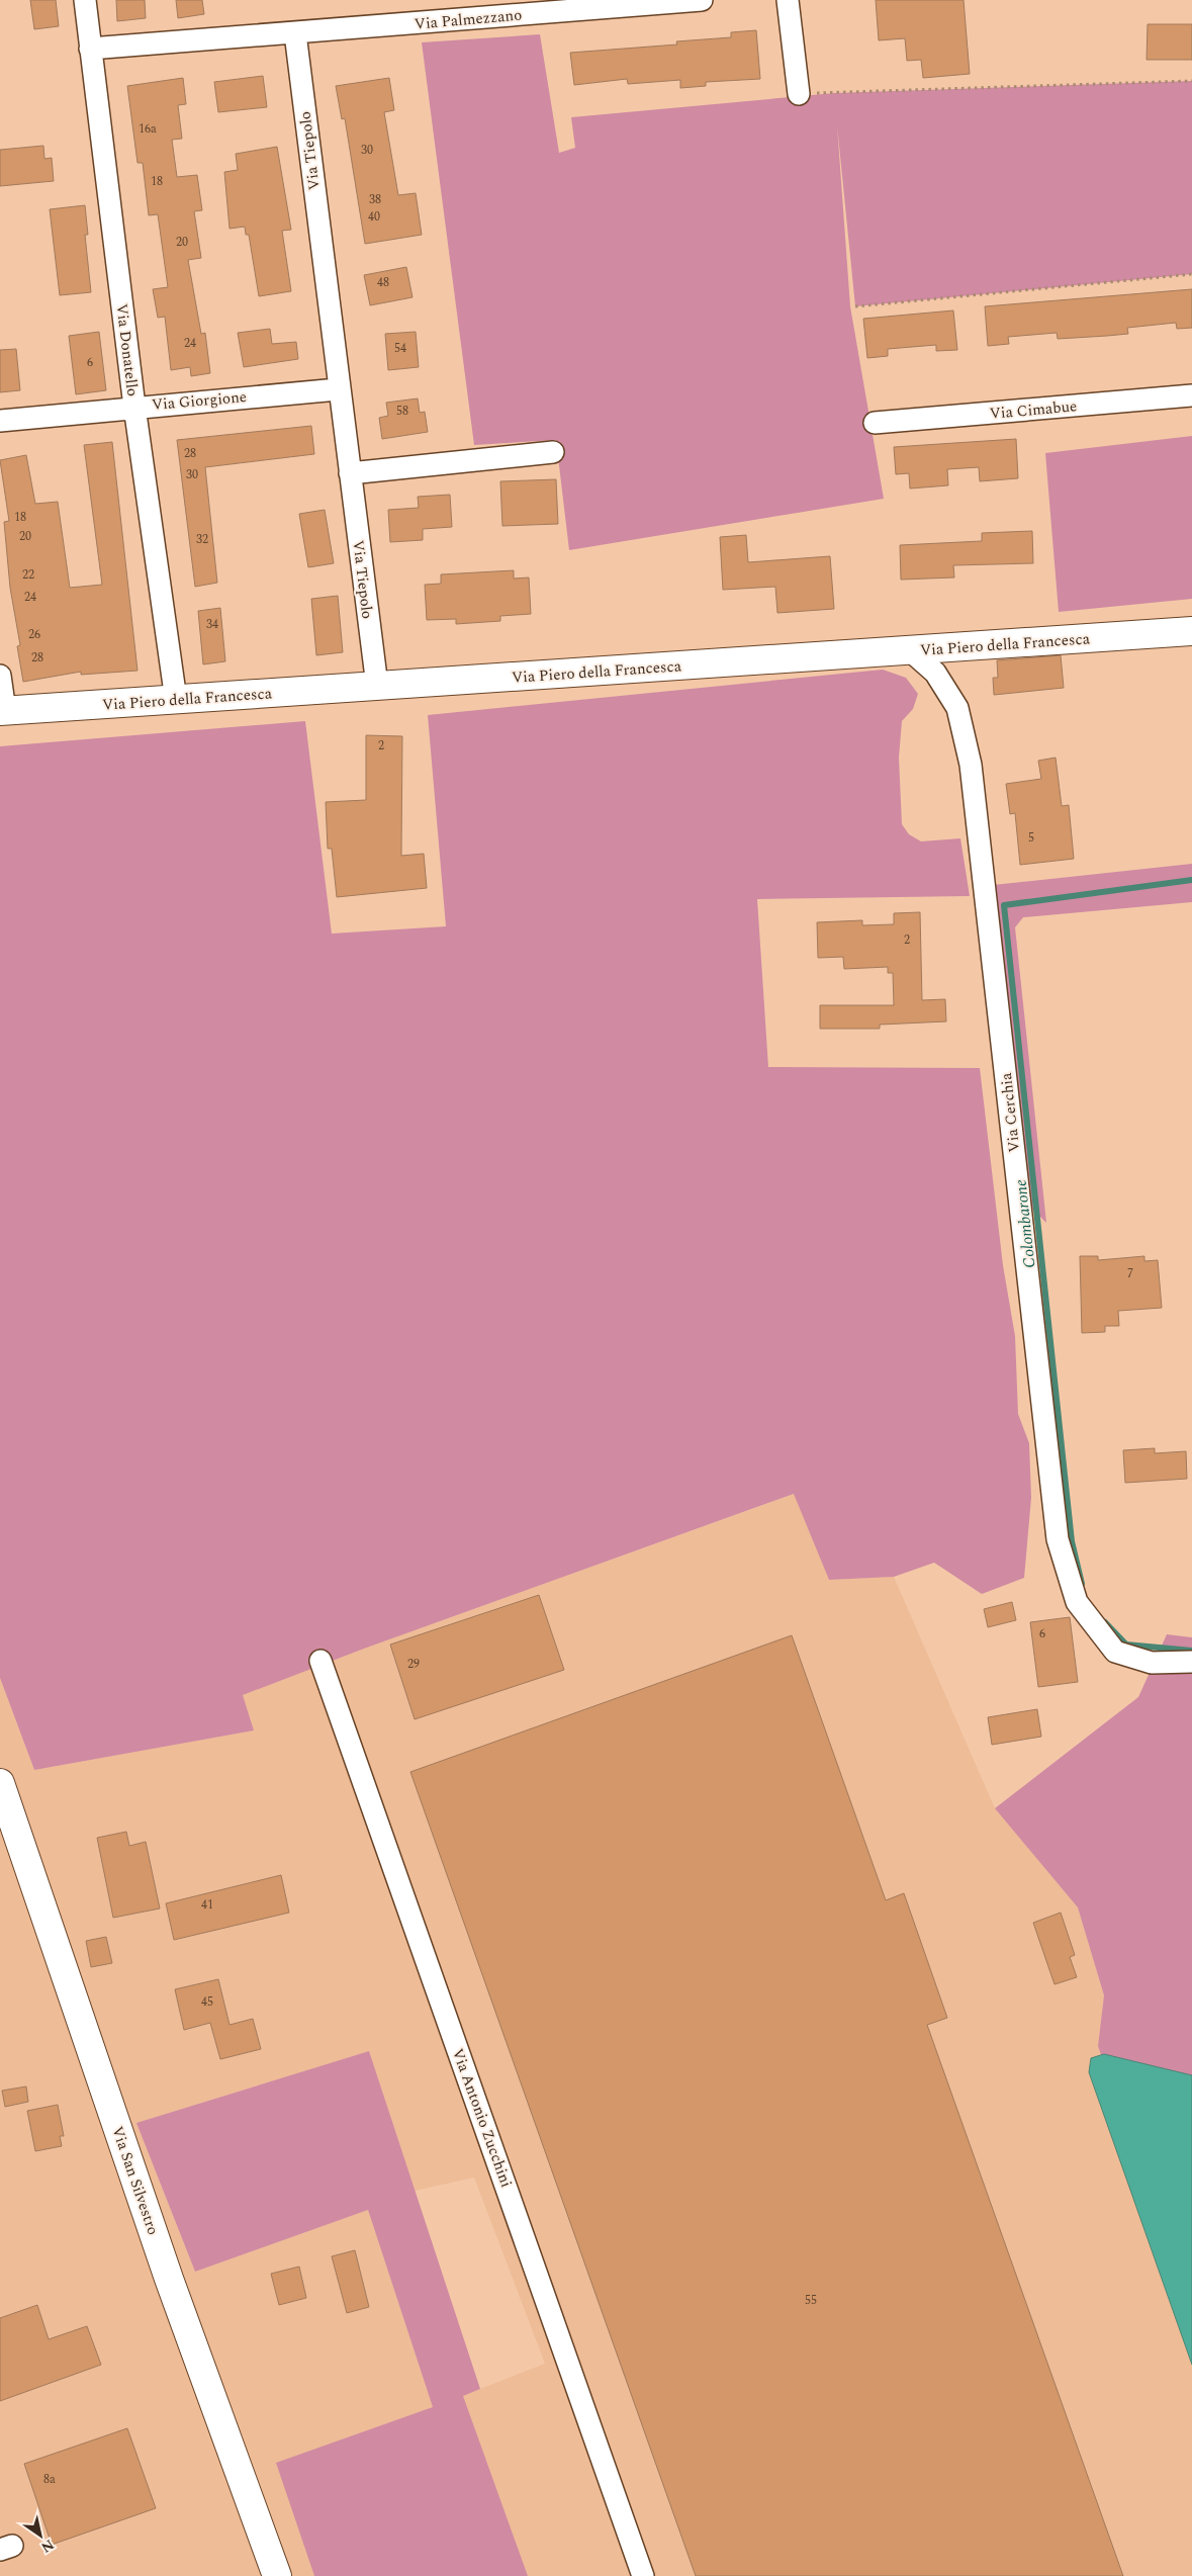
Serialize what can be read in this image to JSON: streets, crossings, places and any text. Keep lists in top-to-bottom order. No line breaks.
{"streets":{"main road":["Via Piero della Francesca","Via San Silvestro"],"street":["Via Palmezzano","Via Tiepolo","Via Donatello","Via Giorgione","Via Cimabue","Via Cerchia","Via Antonio Zucchini"]},"crossings":[["Via Palmezzano","Via Tiepolo"],["Via Tiepolo","Via Giorgione"],["Via Tiepolo","Via Piero della Francesca"],["Via Donatello","Via Giorgione"],["Via Donatello","Via Piero della Francesca"],["Via Piero della Francesca","Via Cerchia"]],"water":["Colombarone"],"house_numbers":["16a","30","18","38","40","20","48","24","54","6","58","28","30","18","20","32","22","24","34","26","28","2","5","2","7","6","29","41","45","55","8a"],"north":"bottom right"}
